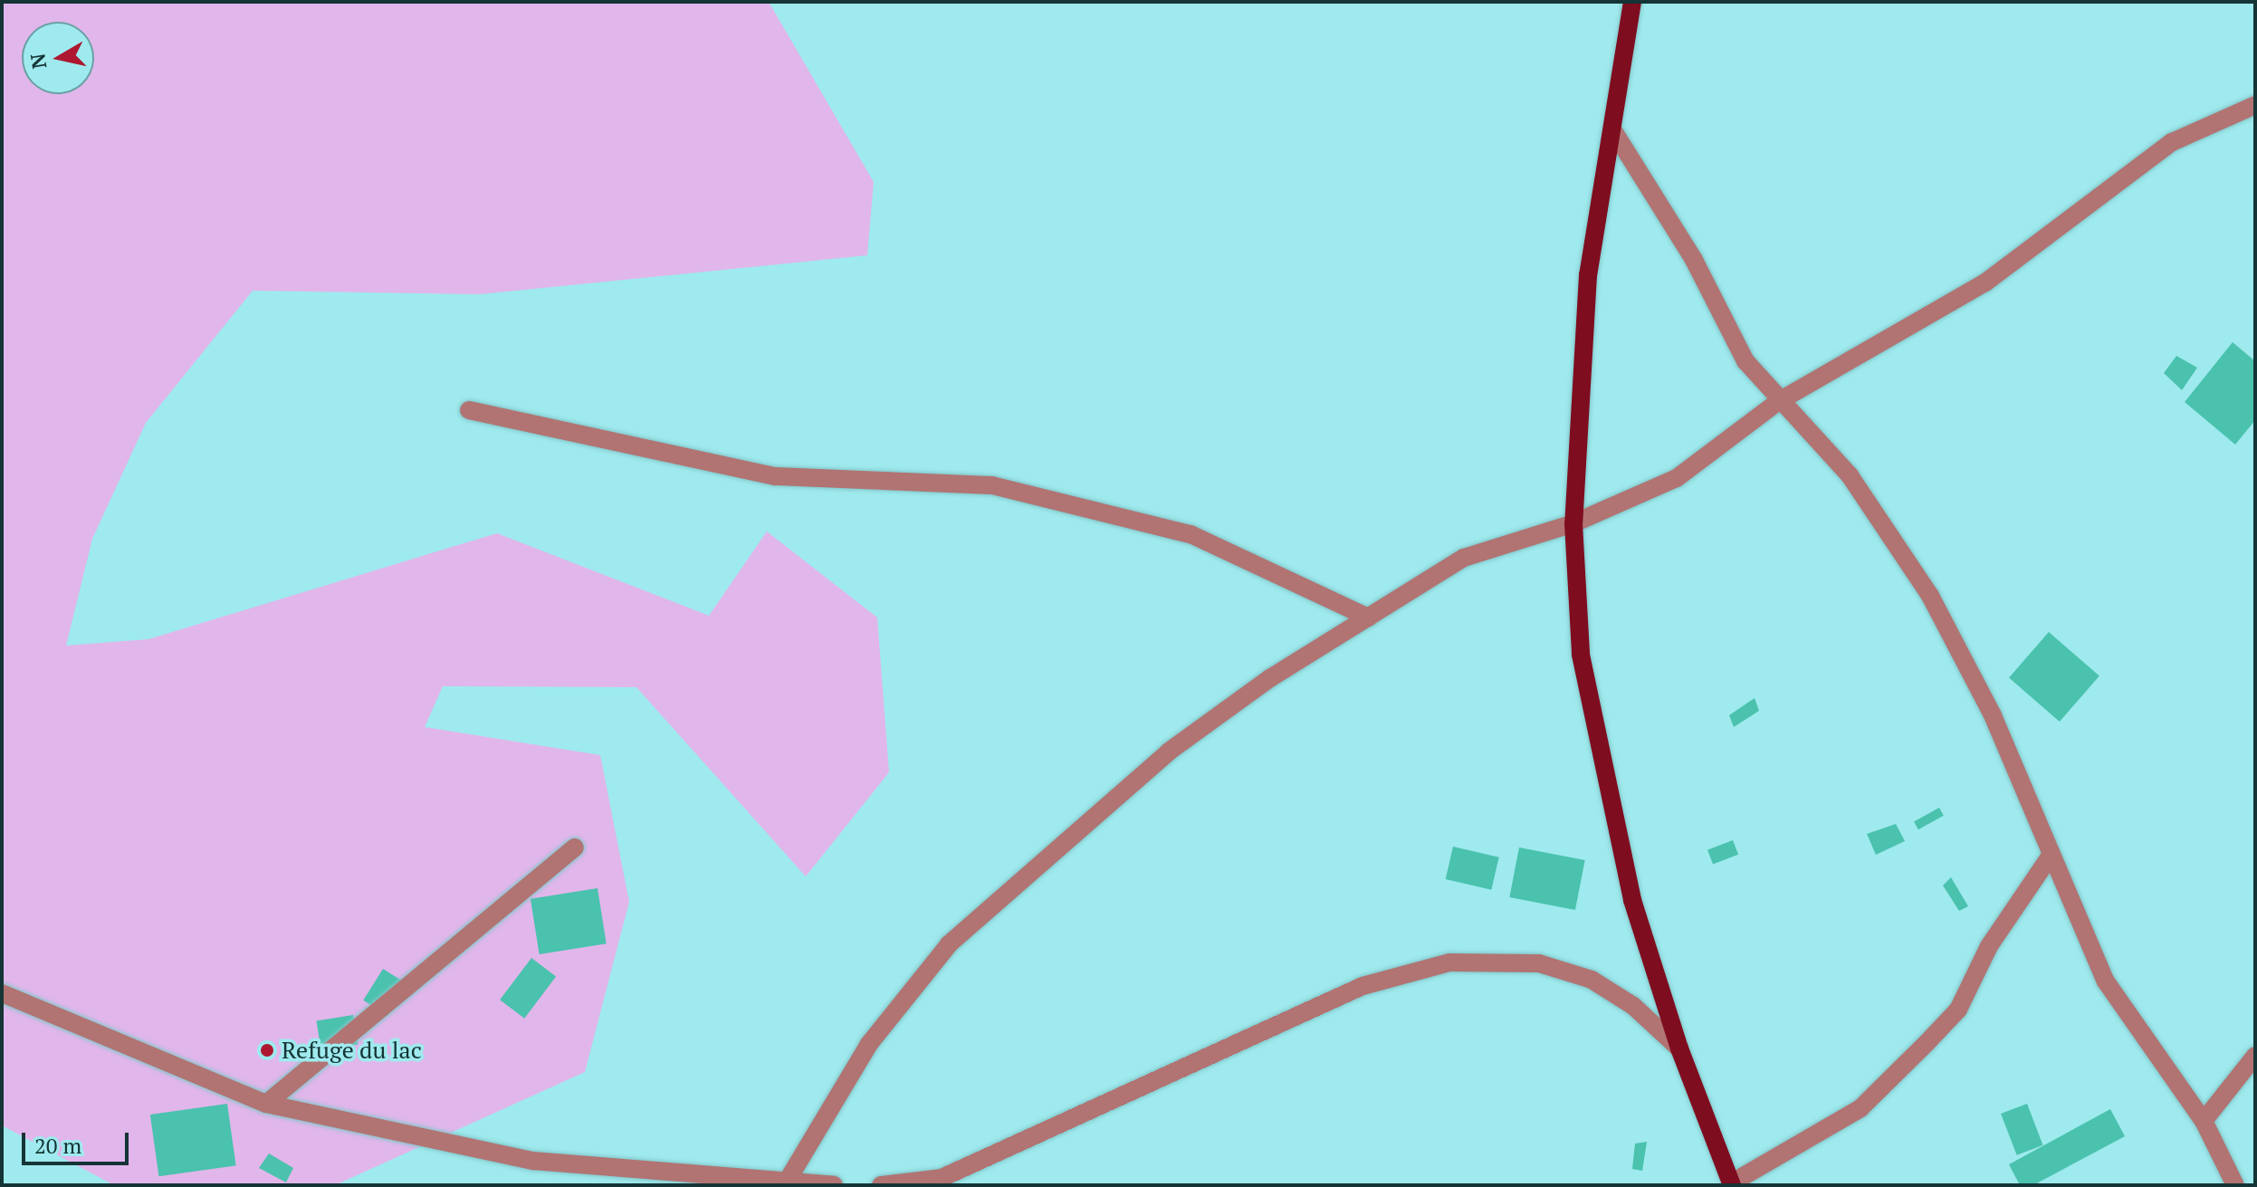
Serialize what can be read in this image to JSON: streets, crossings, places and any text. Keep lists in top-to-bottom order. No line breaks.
{"places":["Refuge du lac"],"scale_bar":"20 m","north":"left"}
